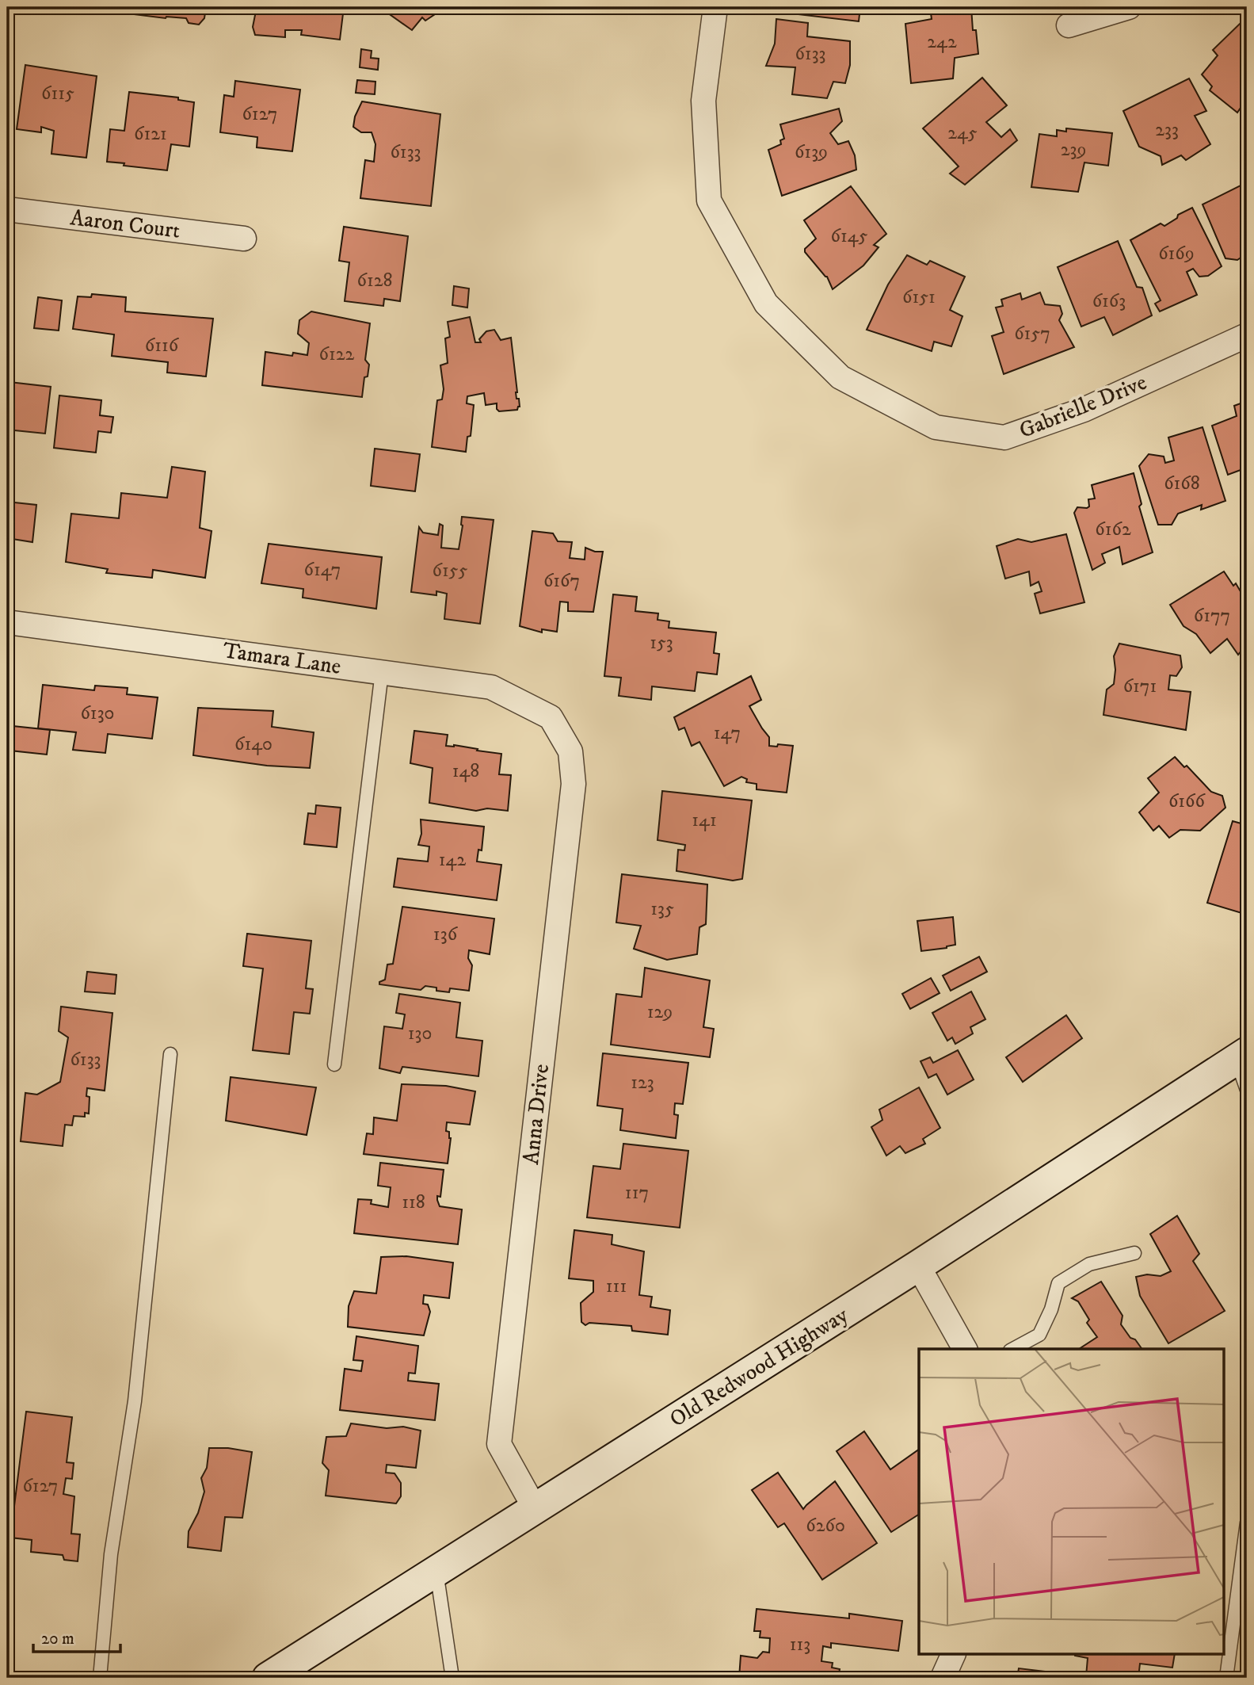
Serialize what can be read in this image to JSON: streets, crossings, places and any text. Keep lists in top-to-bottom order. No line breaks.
{"streets":{"main road":["Old Redwood Highway"],"street":["Aaron Court","Gabrielle Drive","Tamara Lane","Anna Drive"]},"crossings":[["Tamara Lane","Anna Drive"],["Anna Drive","Old Redwood Highway"]],"house_numbers":["242","6133","6115","6127","233","245","6121","239","6133","6139","6145","6169","6128","6151","6163","6157","6116","6122","6168","6162","6147","6155","6167","6177","153","6171","6130","147","6140","148","6166","141","142","135","136","129","130","6133","123","117","118","111","6127","6260","113"],"scale_bar":"20 m"}
